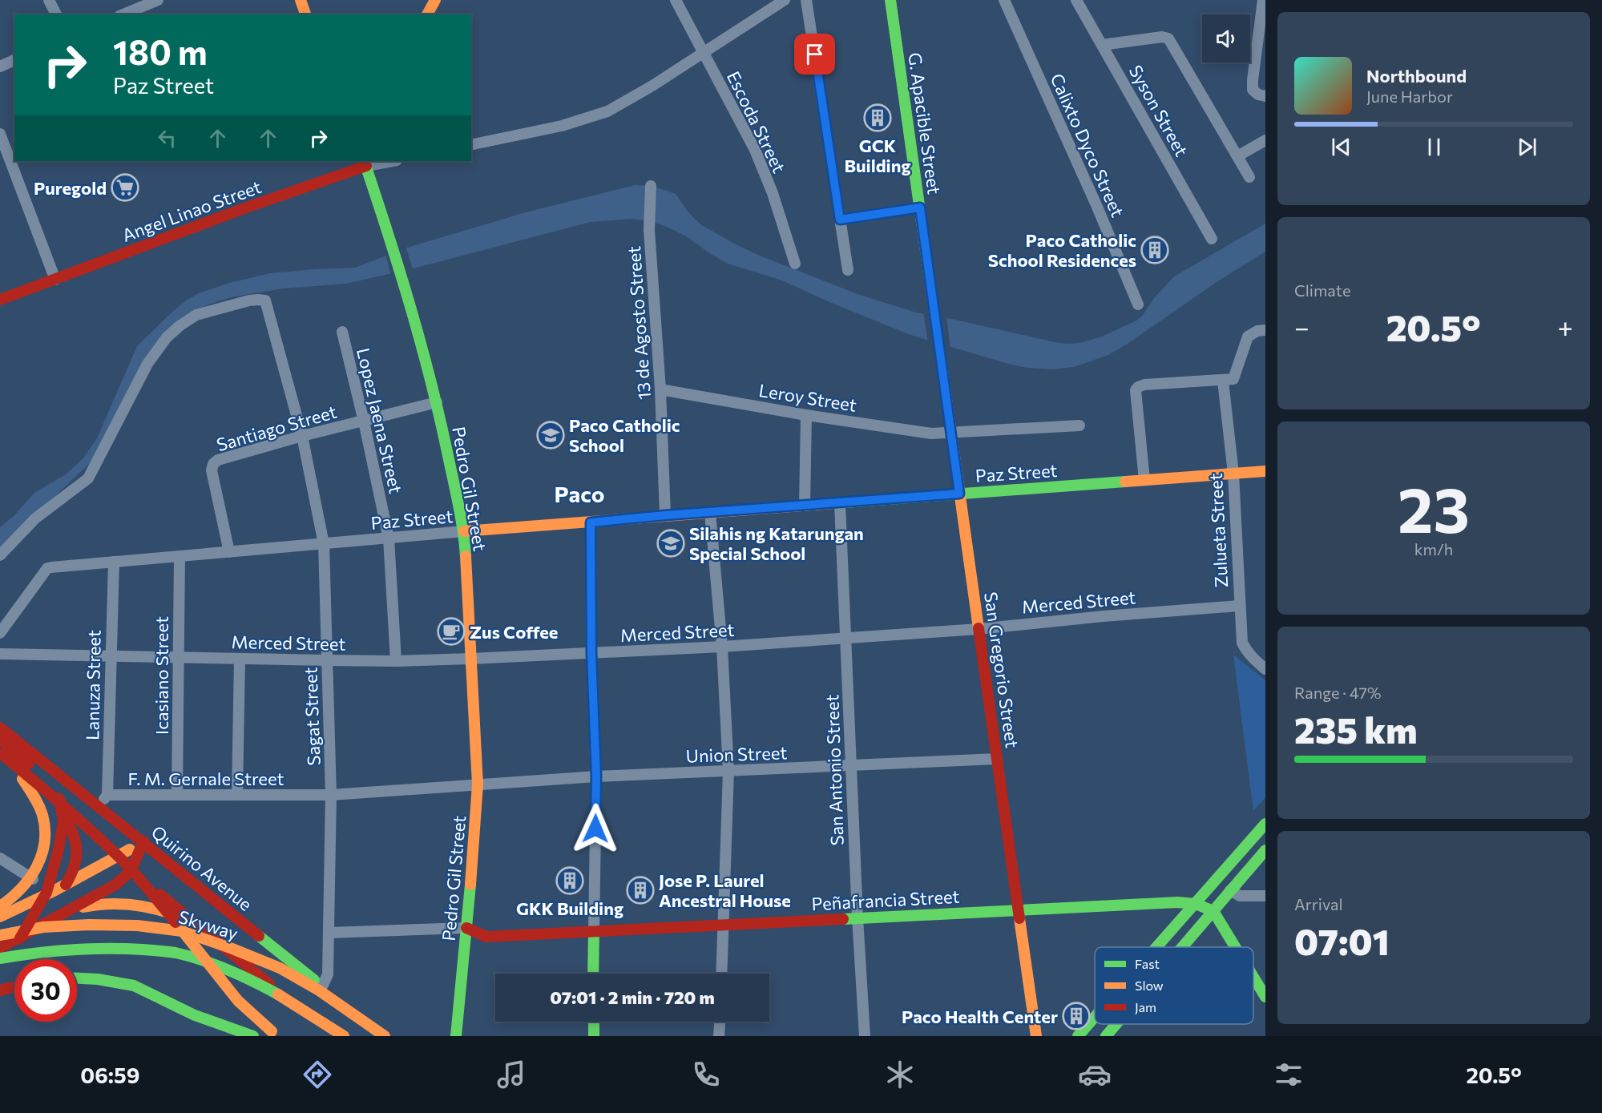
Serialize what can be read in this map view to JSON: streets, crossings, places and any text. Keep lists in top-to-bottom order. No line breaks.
{"streets":{"main road":["G. Apacible Street","Angel Linao Street","Paz Street","Pedro Gil Street","San Gregorio Street","Quirino Avenue","Peñafrancia Street","Skyway"],"street":["Syson Street","Escoda Street","Calixto Dyco Street","13 de Agosto Street","Leroy Street","Lopez Jaena Street","Santiago Street","Zulueta Street","Merced Street","Icasiano Street","Lanuza Street","Sagat Street","Union Street","San Antonio Street","F. M. Gernale Street"]},"crossings":[["G. Apacible Street","San Gregorio Street"],["Angel Linao Street","Pedro Gil Street"],["13 de Agosto Street","Leroy Street"],["13 de Agosto Street","Paz Street"],["Leroy Street","San Gregorio Street"],["Lopez Jaena Street","Santiago Street"],["Lopez Jaena Street","Paz Street"],["Lopez Jaena Street","Merced Street"],["Santiago Street","Paz Street"],["Santiago Street","Pedro Gil Street"],["Santiago Street","Sagat Street"],["Paz Street","Pedro Gil Street"],["Paz Street","Zulueta Street"],["Paz Street","San Gregorio Street"],["Paz Street","Icasiano Street"],["Paz Street","Lanuza Street"],["Paz Street","Sagat Street"],["Paz Street","San Antonio Street"],["Pedro Gil Street","Merced Street"],["Pedro Gil Street","Union Street"],["Pedro Gil Street","F. M. Gernale Street"],["Pedro Gil Street","Peñafrancia Street"],["Zulueta Street","Merced Street"],["Merced Street","San Gregorio Street"],["Merced Street","Icasiano Street"],["Merced Street","Lanuza Street"],["Merced Street","Sagat Street"],["Merced Street","San Antonio Street"],["San Gregorio Street","Union Street"],["San Gregorio Street","Peñafrancia Street"],["Icasiano Street","F. M. Gernale Street"],["Lanuza Street","F. M. Gernale Street"],["Sagat Street","F. M. Gernale Street"],["Sagat Street","Quirino Avenue"],["Sagat Street","Peñafrancia Street"],["Union Street","San Antonio Street"],["Union Street","F. M. Gernale Street"],["San Antonio Street","Peñafrancia Street"],["Quirino Avenue","Skyway"]],"districts":["Paco"],"places":{"building":["GCK Building","Paco Catholic School Residences","GKK Building","Jose P. Laurel Ancestral House","Paco Health Center"],"supermarket":["Puregold"],"school or university":["Paco Catholic School","Silahis ng Katarungan Special School"],"cafe":["Zus Coffee"]},"legend":["Fast","Slow","Jam"],"page":{"turn":["180 m","Paz Street"],"song":["Northbound","June Harbor"],"tile":["Climate",["23","km/h"],["Range · 47%","235 km"],["Arrival","07:01"]],"heat":["−","20.5°","+"],"limit":"30","trip":"07:01 · 2 min · 720 m","tabs":["06:59","20.5°"]}}
